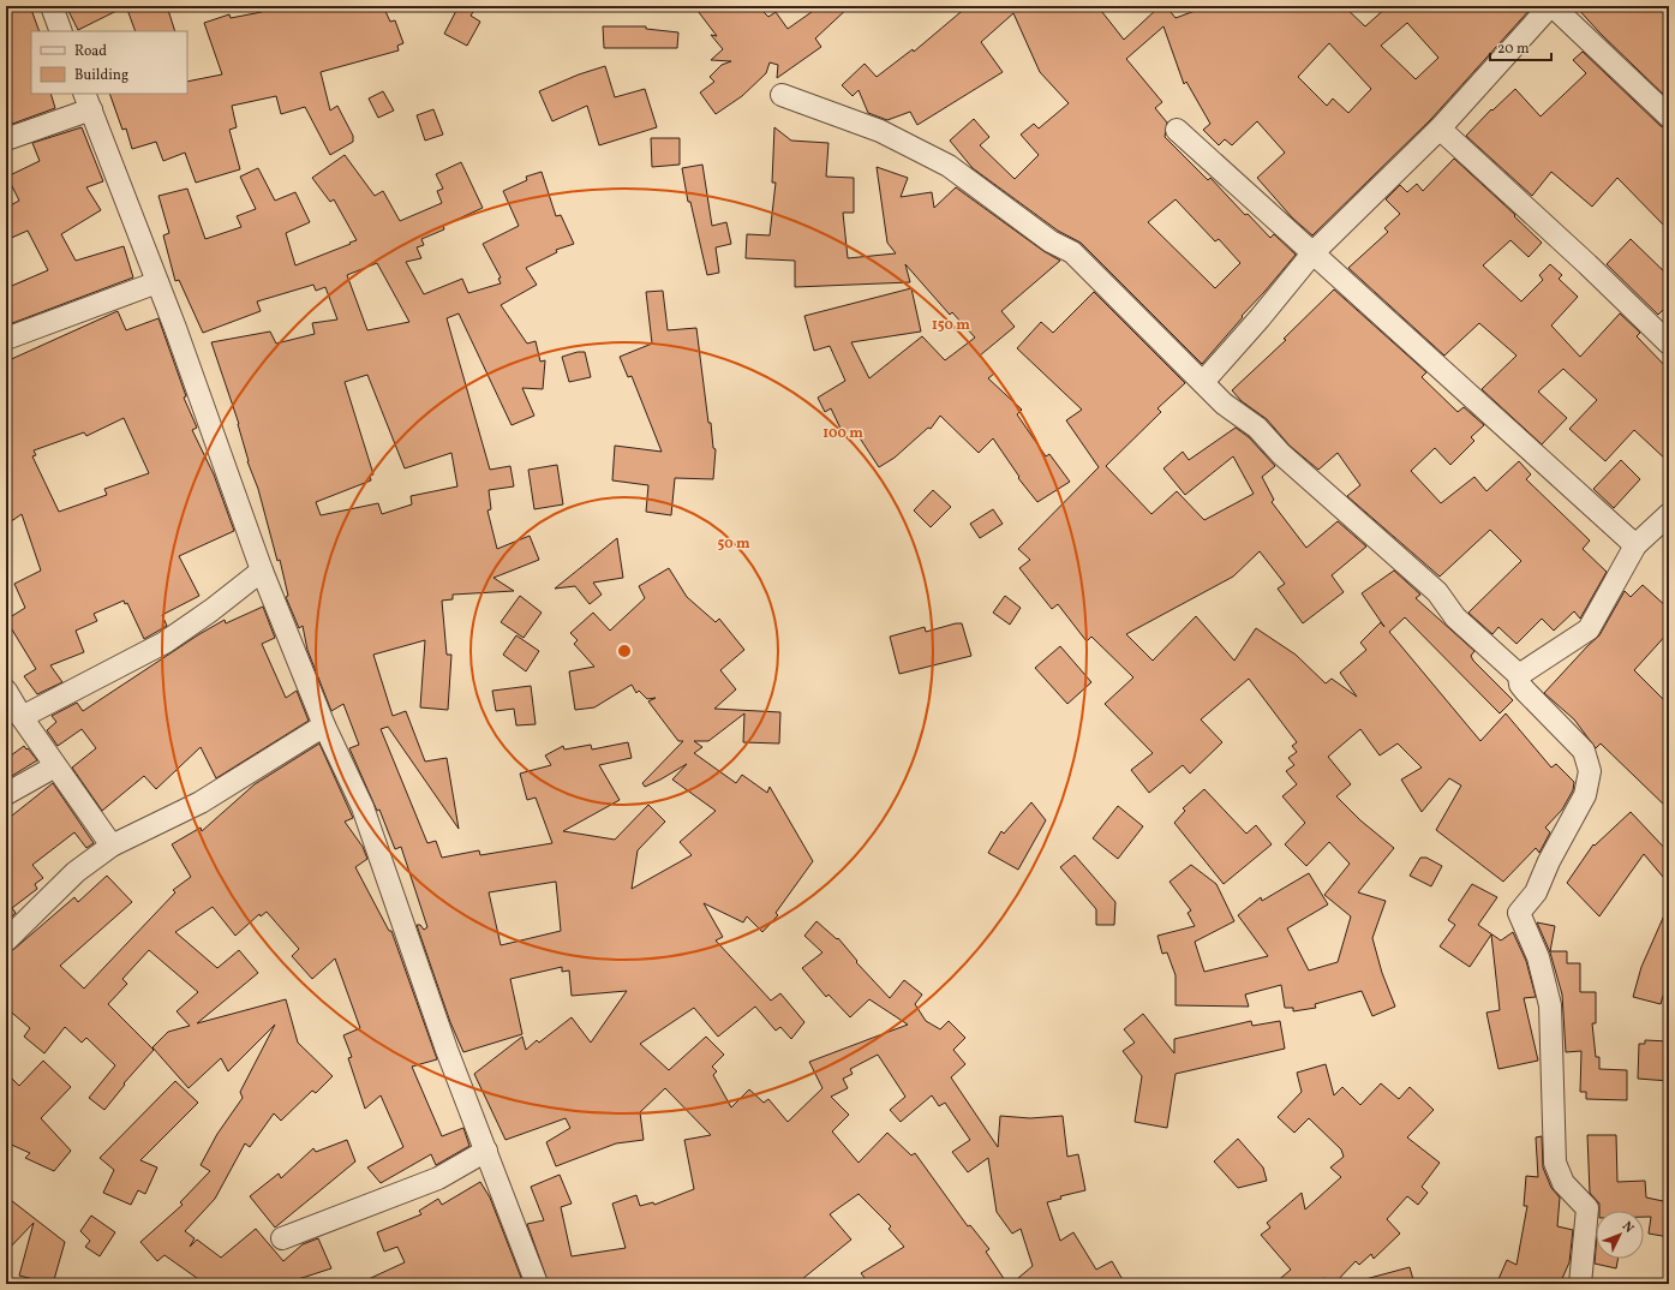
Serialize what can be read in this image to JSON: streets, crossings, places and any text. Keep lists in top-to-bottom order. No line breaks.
{"legend":["Road","Building"],"scale_bar":"20 m","north":"top right","rings":["150 m","100 m","50 m"]}
